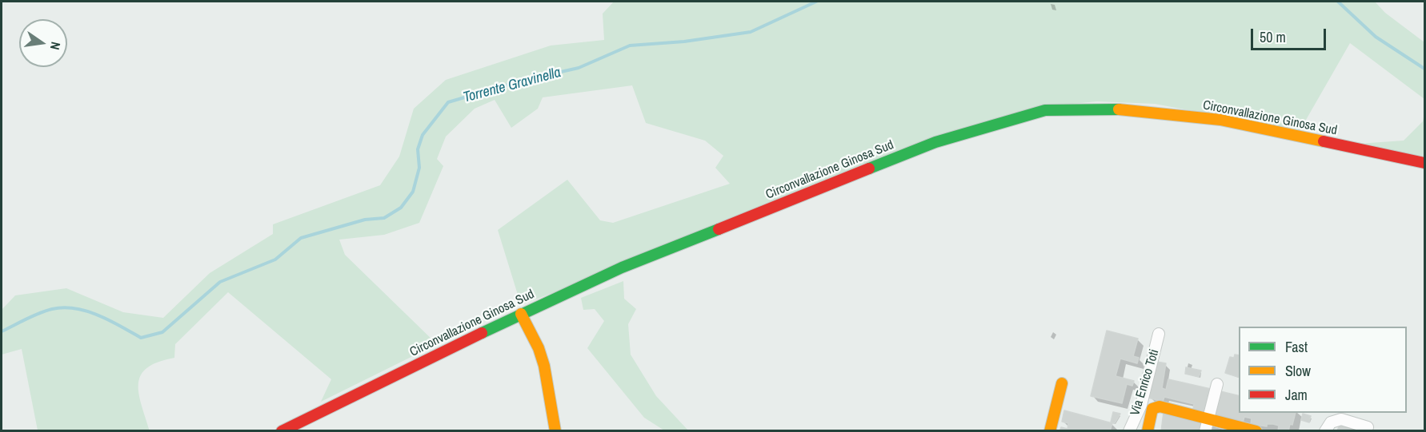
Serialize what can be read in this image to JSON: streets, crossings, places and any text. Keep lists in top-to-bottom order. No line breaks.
{"streets":{"main road":["Circonvallazione Ginosa Sud"],"street":["Via Enrico Toti"]},"water":["Torrente Gravinella"],"legend":["Fast","Slow","Jam"],"scale_bar":"50 m","north":"right"}
